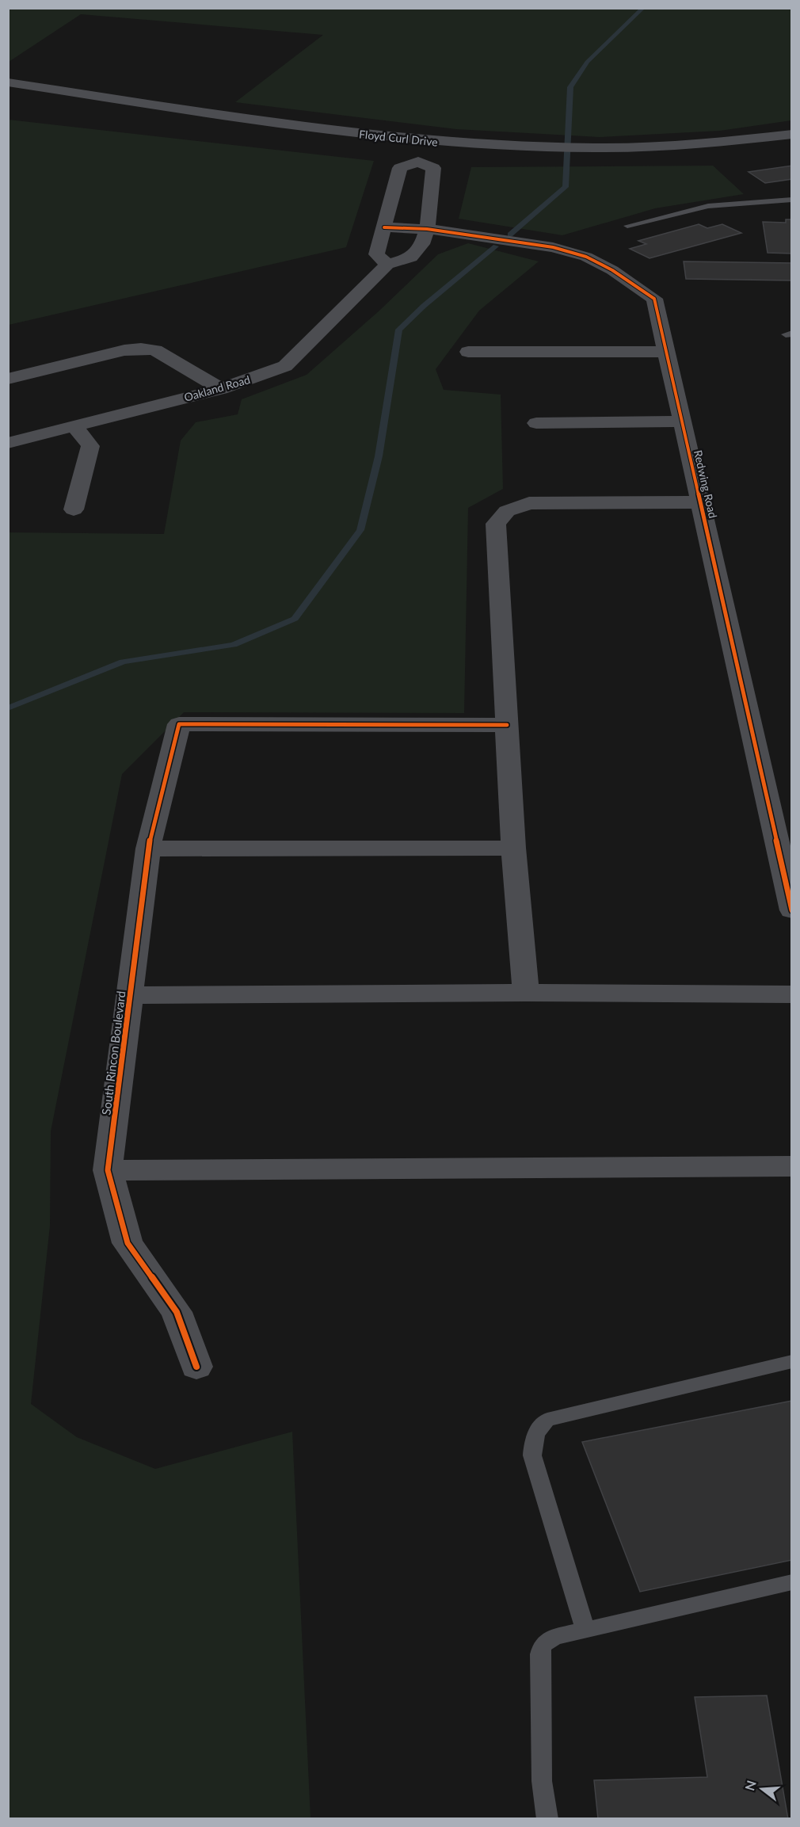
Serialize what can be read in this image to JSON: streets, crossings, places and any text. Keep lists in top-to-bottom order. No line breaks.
{"streets":{"street":["Floyd Curl Drive","Oakland Road","Redwing Road","South Rincon Boulevard"]},"crossings":[["Floyd Curl Drive","Oakland Road"],["Oakland Road","Redwing Road"]],"north":"left"}
